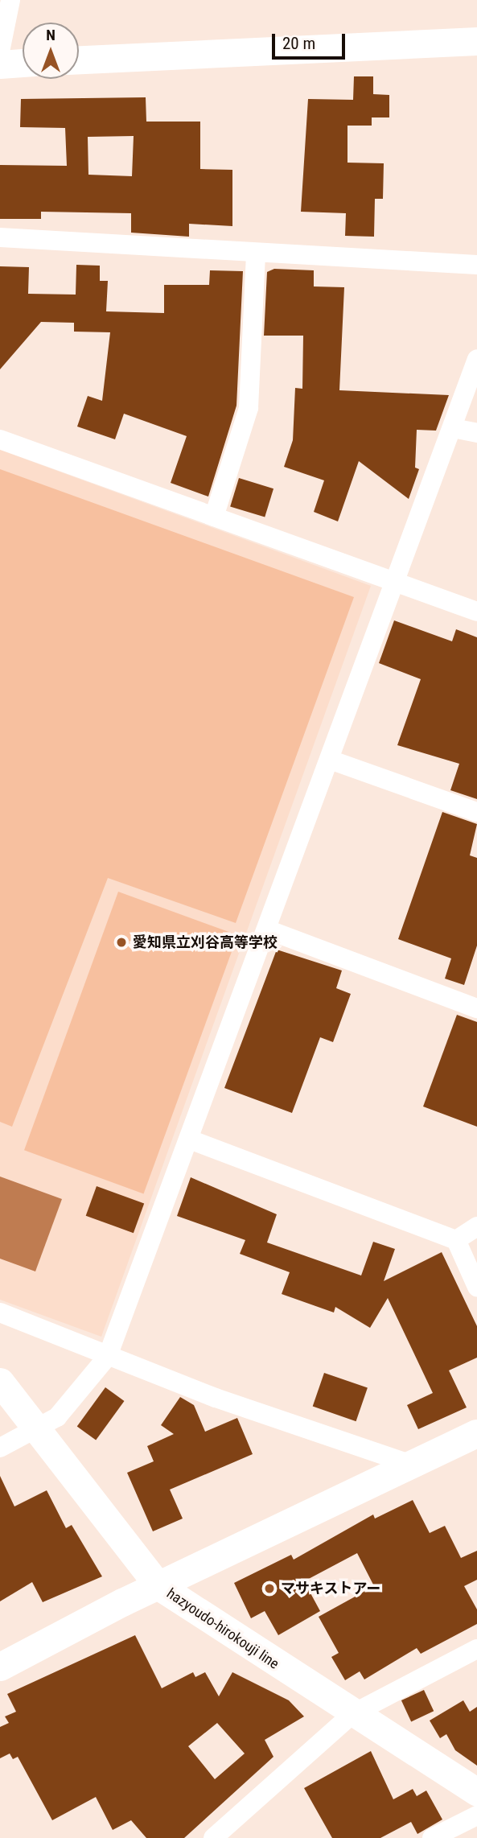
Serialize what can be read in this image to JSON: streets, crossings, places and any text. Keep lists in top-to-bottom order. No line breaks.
{"streets":{"street":["hazyoudo-hirokouji line"]},"places":["愛知県立刈谷高等学校","マサキストアー"],"scale_bar":"20 m","north":"top"}
